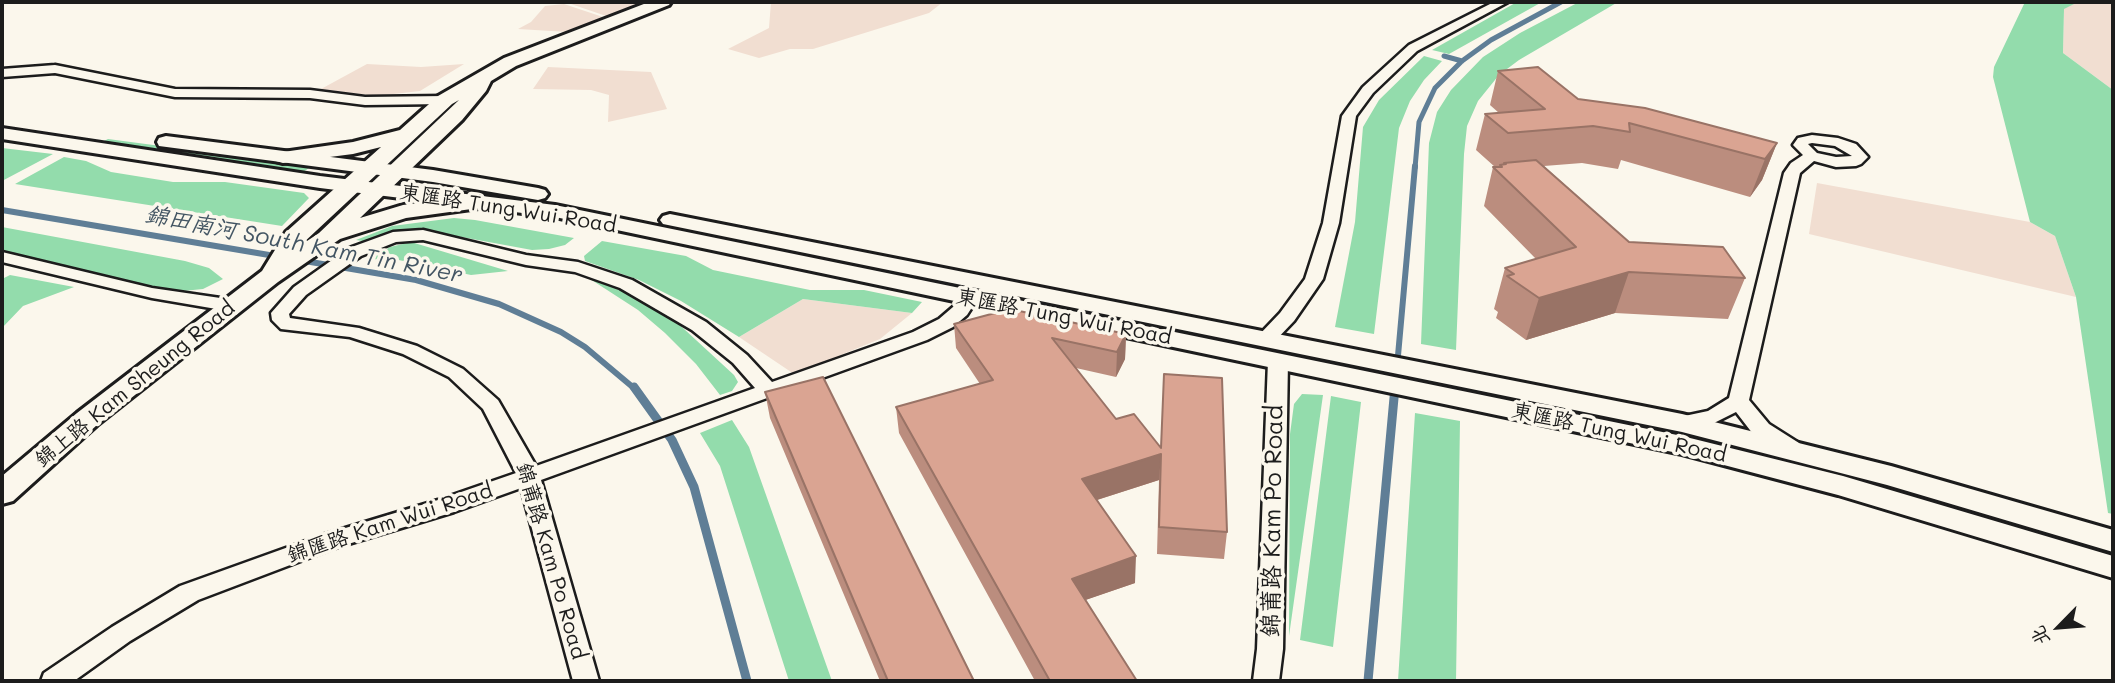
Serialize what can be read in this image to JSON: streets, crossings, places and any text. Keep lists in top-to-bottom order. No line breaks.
{"streets":{"main road":["錦上路 Kam Sheung Road"],"street":["東匯路 Tung Wui Road","錦莆路 Kam Po Road","錦匯路 Kam Wui Road"]},"crossings":[["東匯路 Tung Wui Road","錦上路 Kam Sheung Road"],["東匯路 Tung Wui Road","錦莆路 Kam Po Road"],["東匯路 Tung Wui Road","錦匯路 Kam Wui Road"],["錦莆路 Kam Po Road","錦匯路 Kam Wui Road"]],"water":["錦田南河 South Kam Tin River"],"north":"bottom left"}
